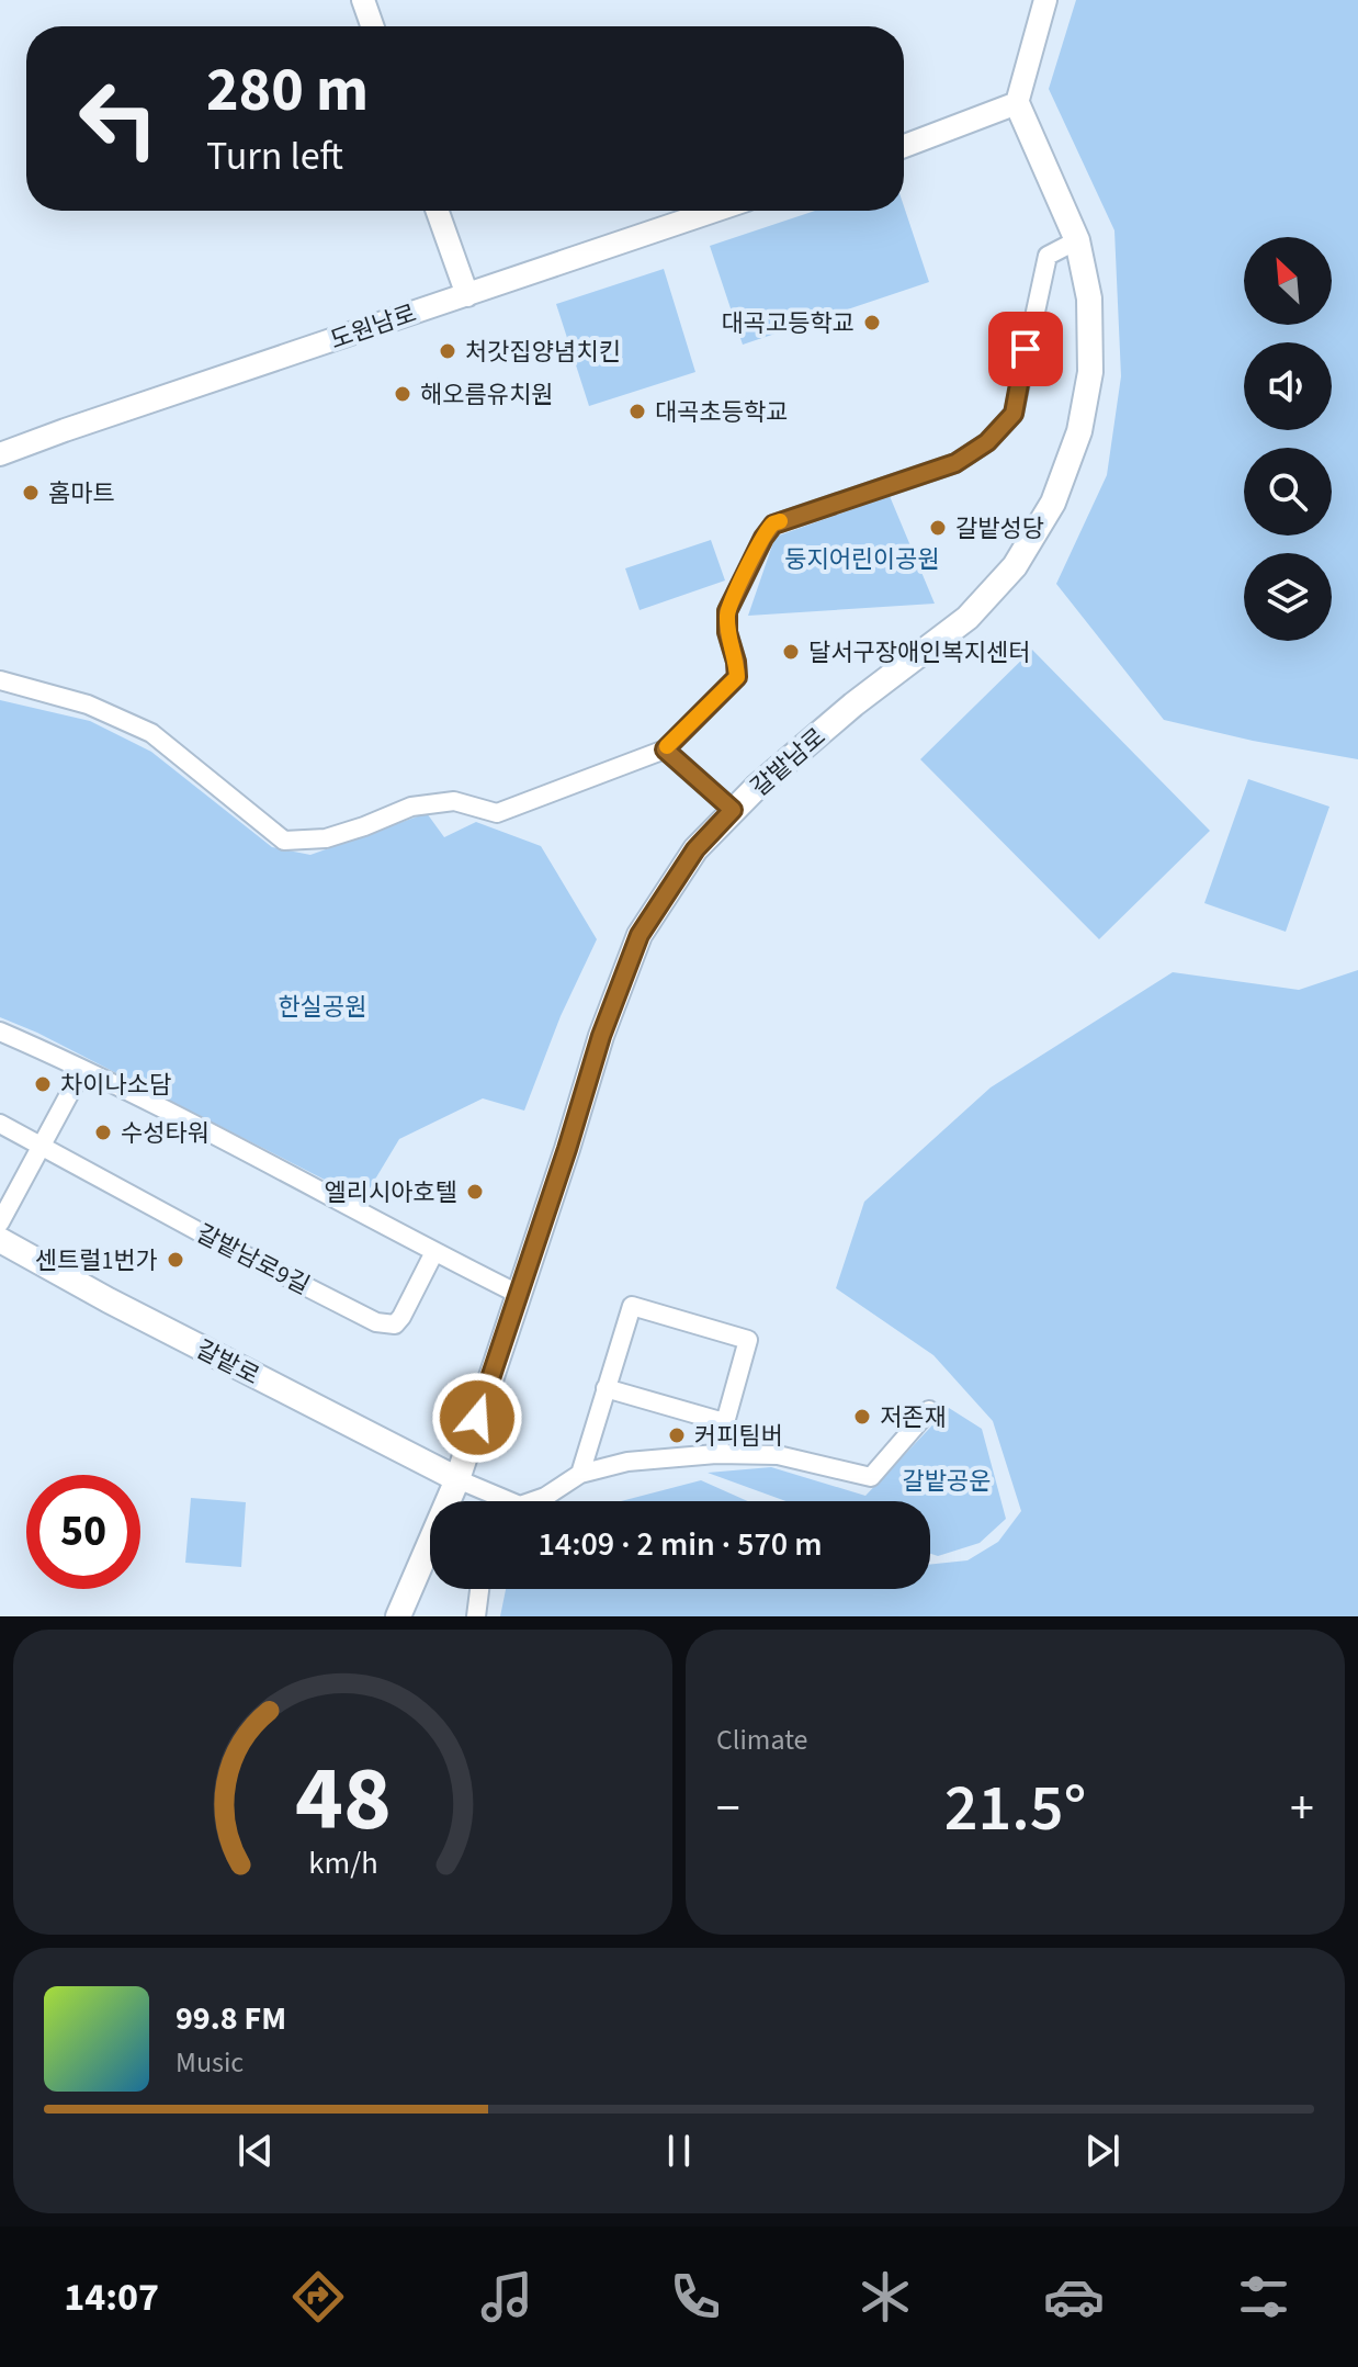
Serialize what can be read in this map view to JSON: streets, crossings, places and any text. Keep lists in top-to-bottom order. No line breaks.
{"streets":{"main road":["갈밭남로","갈밭로"],"street":["도원남로","갈밭남로9길"]},"crossings":[["갈밭남로","갈밭로"]],"parks":["둥지어린이공원","한실공원","갈밭공운"],"places":["대곡고등학교","처갓집양념치킨","해오름유치원","대곡초등학교","홈마트","갈밭성당","달서구장애인복지센터","차이나소담","수성타워","엘리시아호텔","센트럴1번가","저존재","커피팀버"],"north":"top left","page":{"turn":["280 m","Turn left"],"limit":"50","trip":"14:09 · 2 min · 570 m","tile":"Climate","heat":["−","21.5°","+"],"song":["99.8 FM","Music"],"tabs":"14:07","gauge":["48","km/h"]}}
